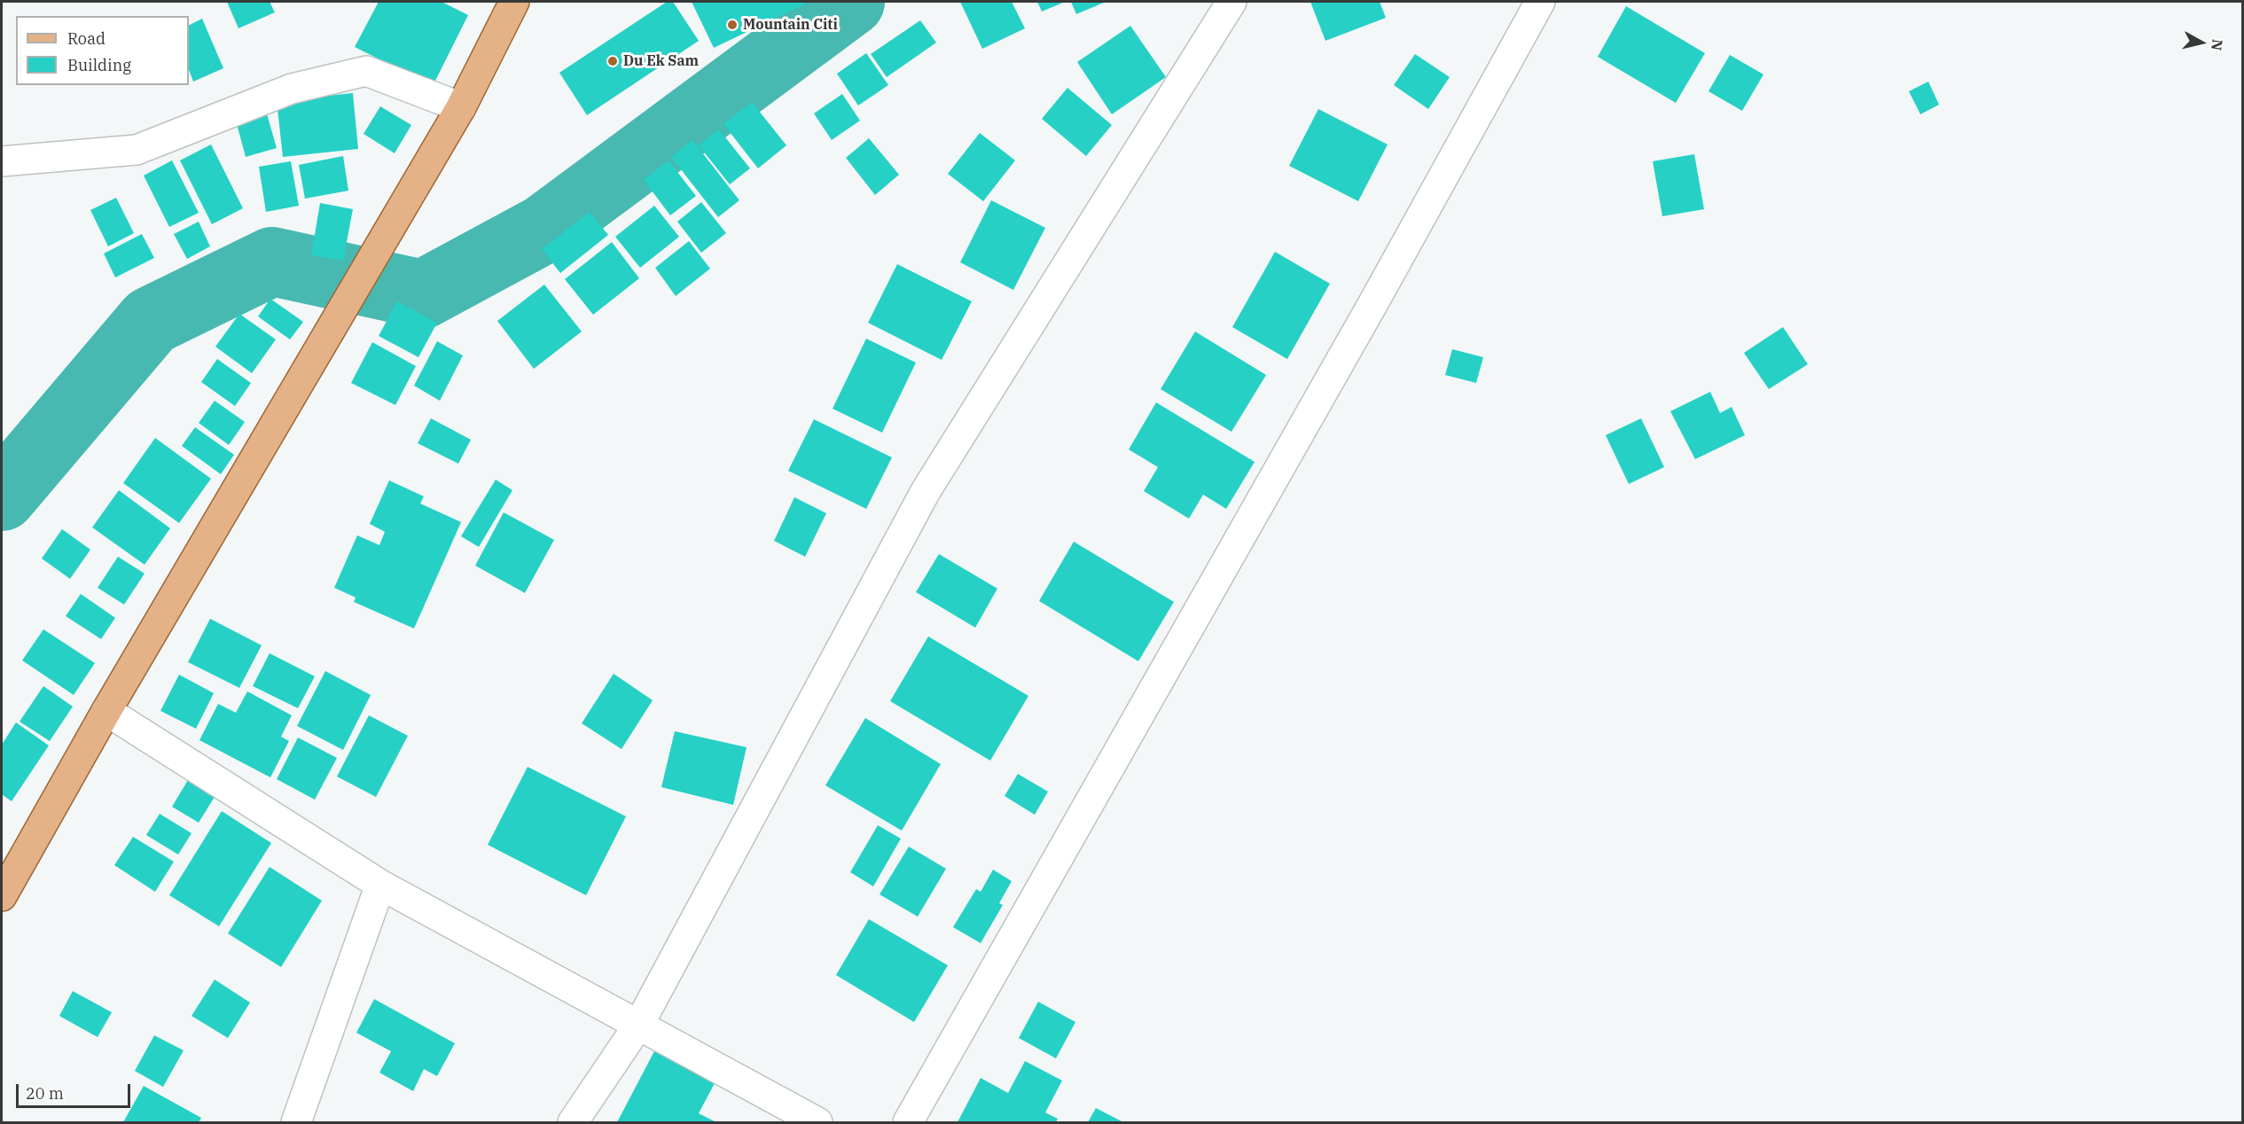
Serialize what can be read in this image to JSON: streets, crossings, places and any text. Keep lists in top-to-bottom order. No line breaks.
{"places":["Mountain Citi","Du Ek Sam"],"legend":["Road","Building"],"scale_bar":"20 m","north":"right"}
